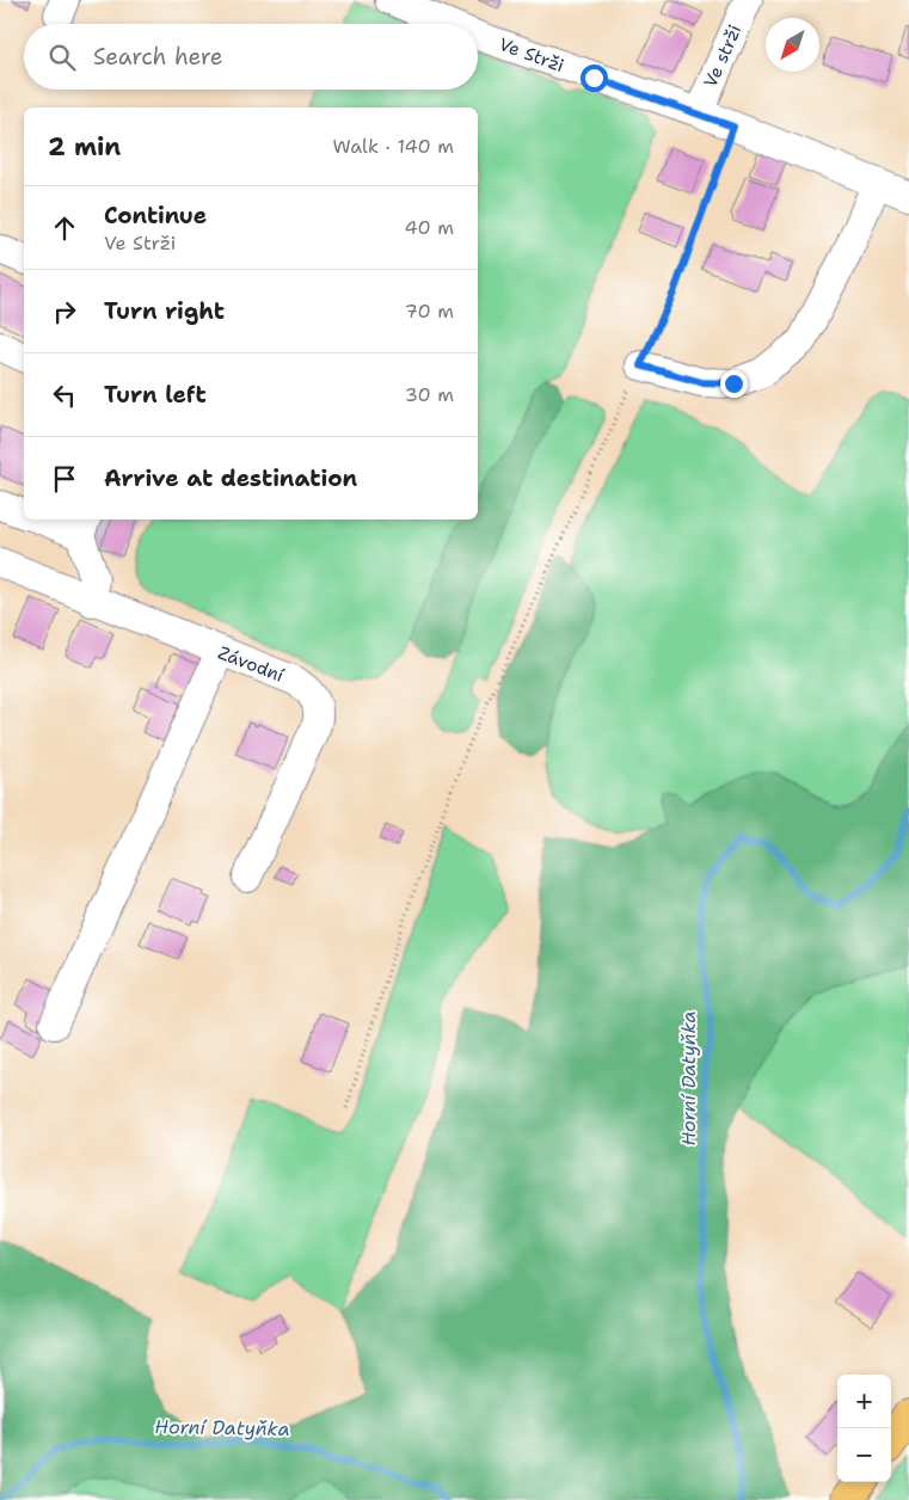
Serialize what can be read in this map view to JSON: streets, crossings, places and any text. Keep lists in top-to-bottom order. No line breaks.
{"streets":{"street":["Ve Strži","Ve strži","Závodní"]},"crossings":[["Ve Strži","Ve strži"]],"water":["Horní Datyňka"],"north":"bottom left","page":{"search":"Search here","heading":["2 min","Walk · 140 m"],"list":[["Continue","Ve Strži","40 m"],["Turn right","70 m"],["Turn left","30 m"],"Arrive at destination"],"map_buttons":["+","−"]}}
